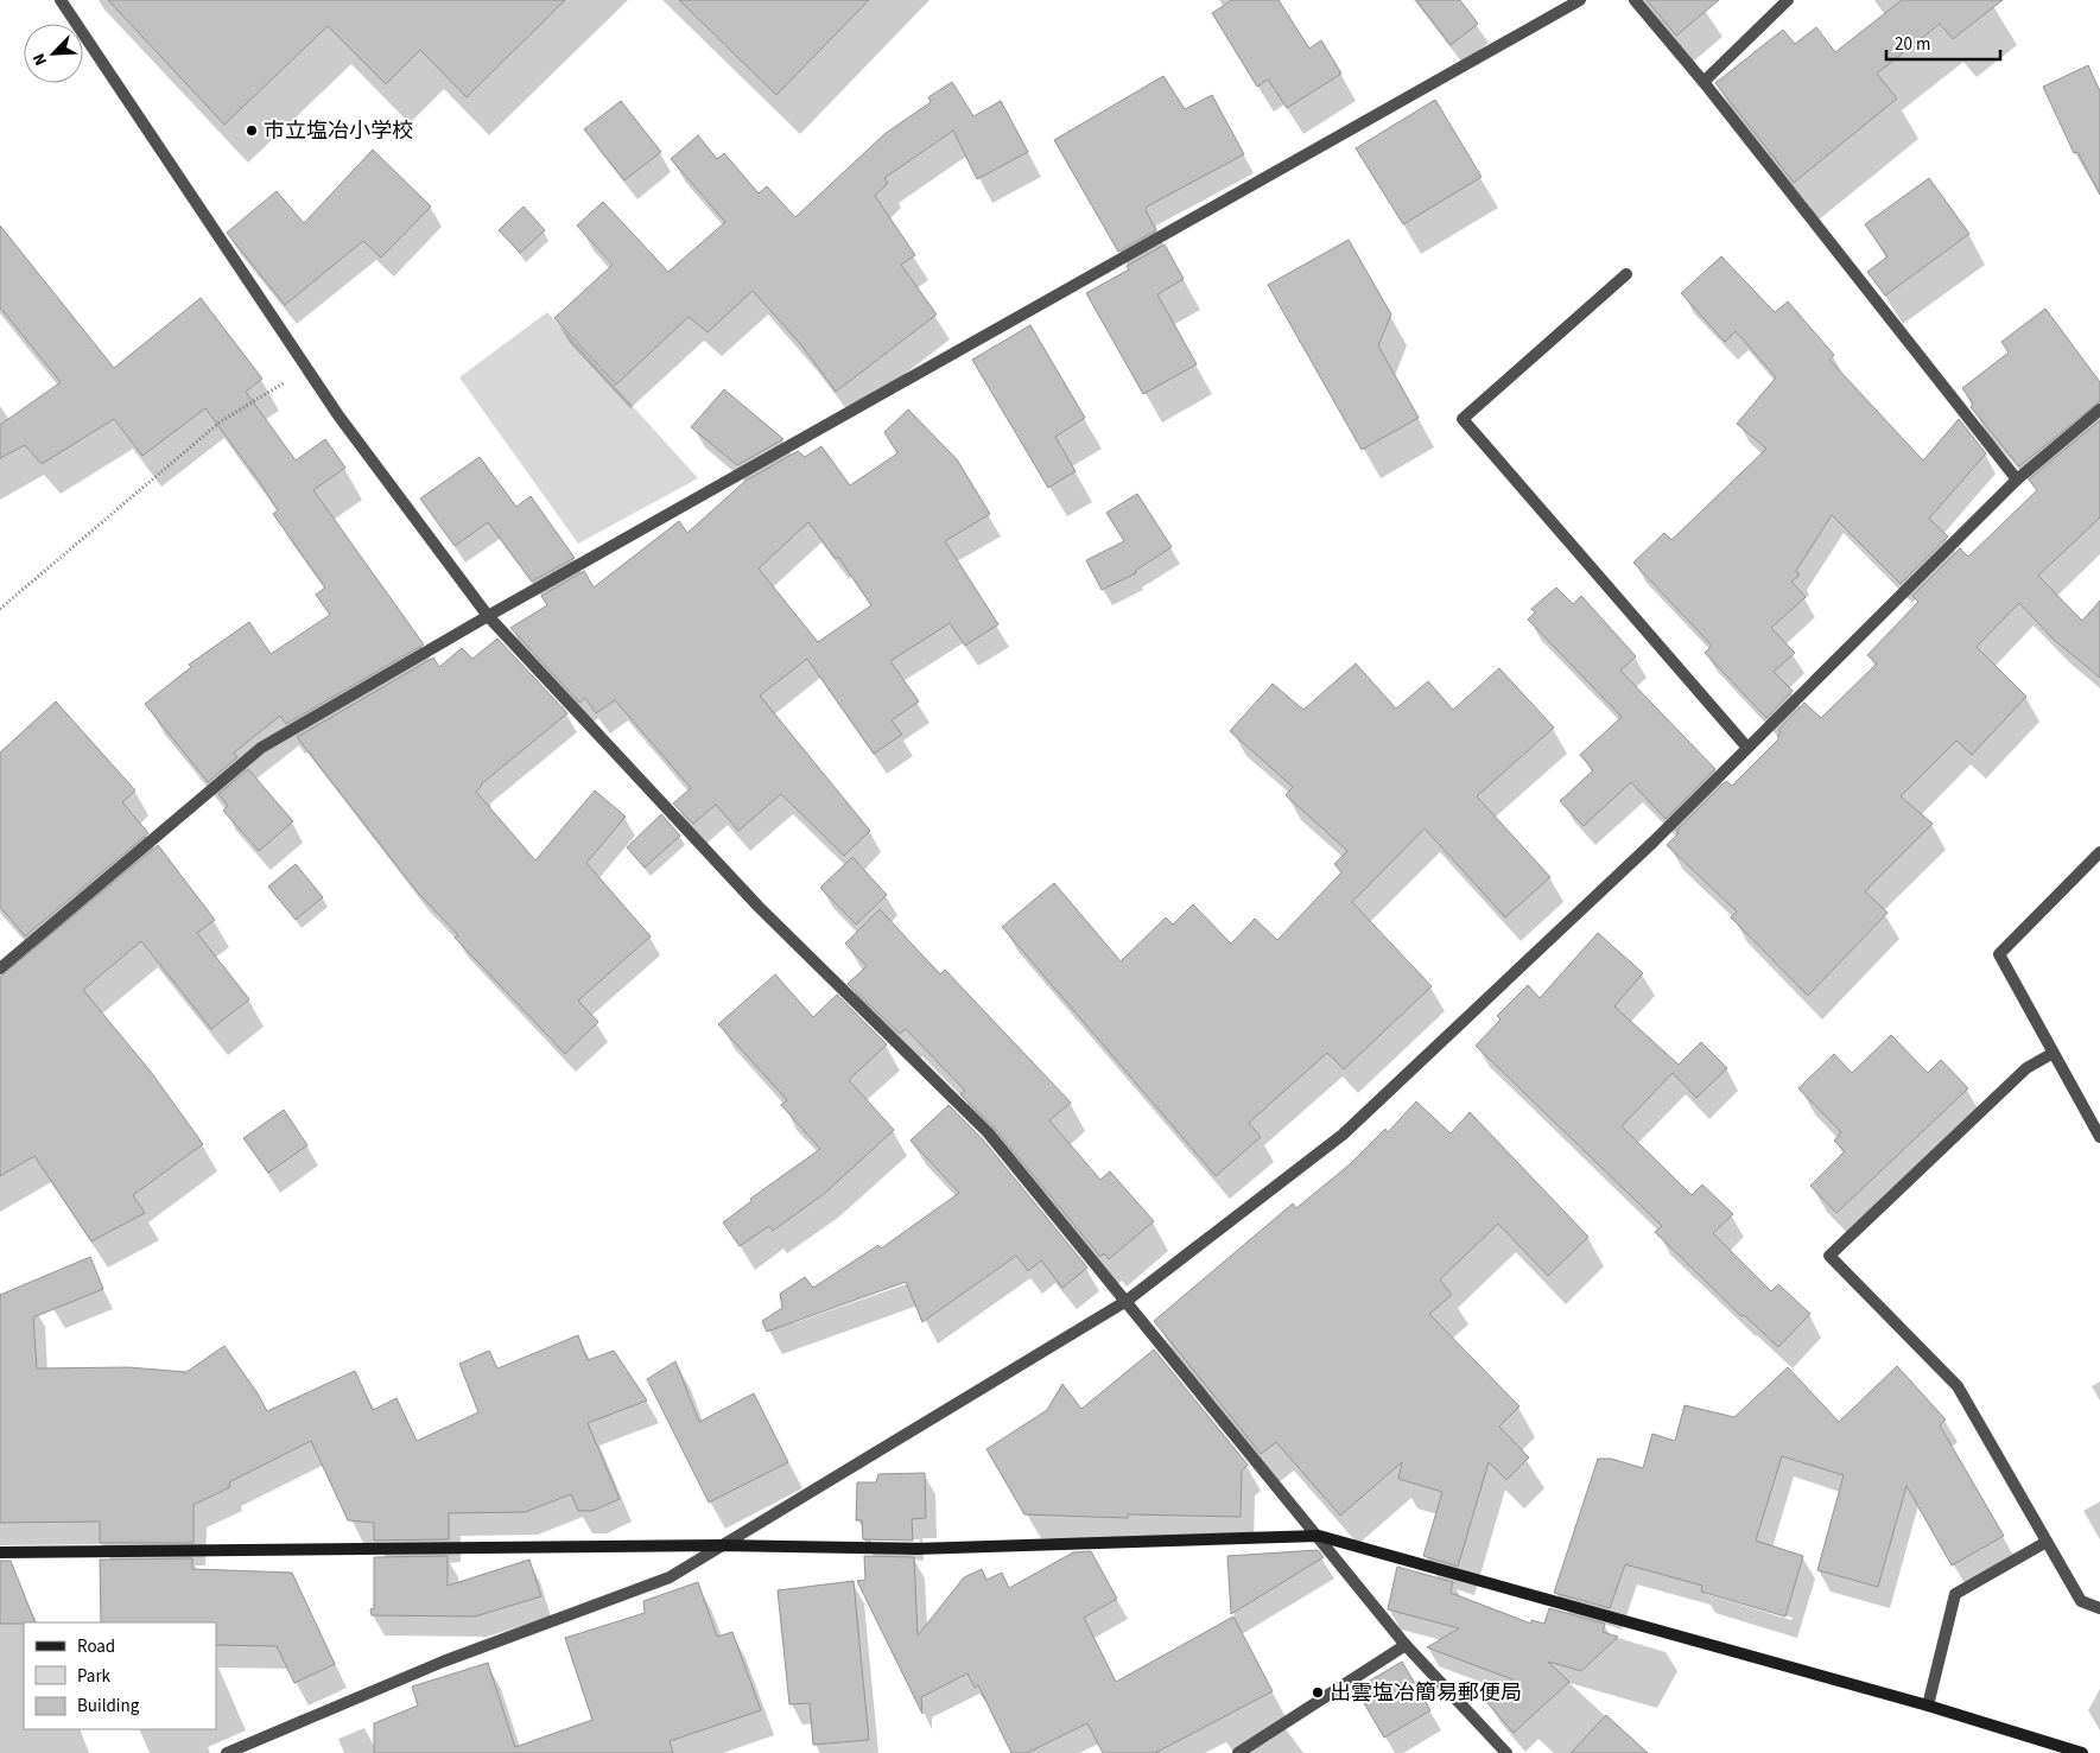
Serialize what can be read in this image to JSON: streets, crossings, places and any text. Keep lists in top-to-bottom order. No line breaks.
{"places":["市立塩冶小学校","出雲塩冶簡易郵便局"],"legend":["Road","Park","Building"],"scale_bar":"20 m","north":"bottom left"}
